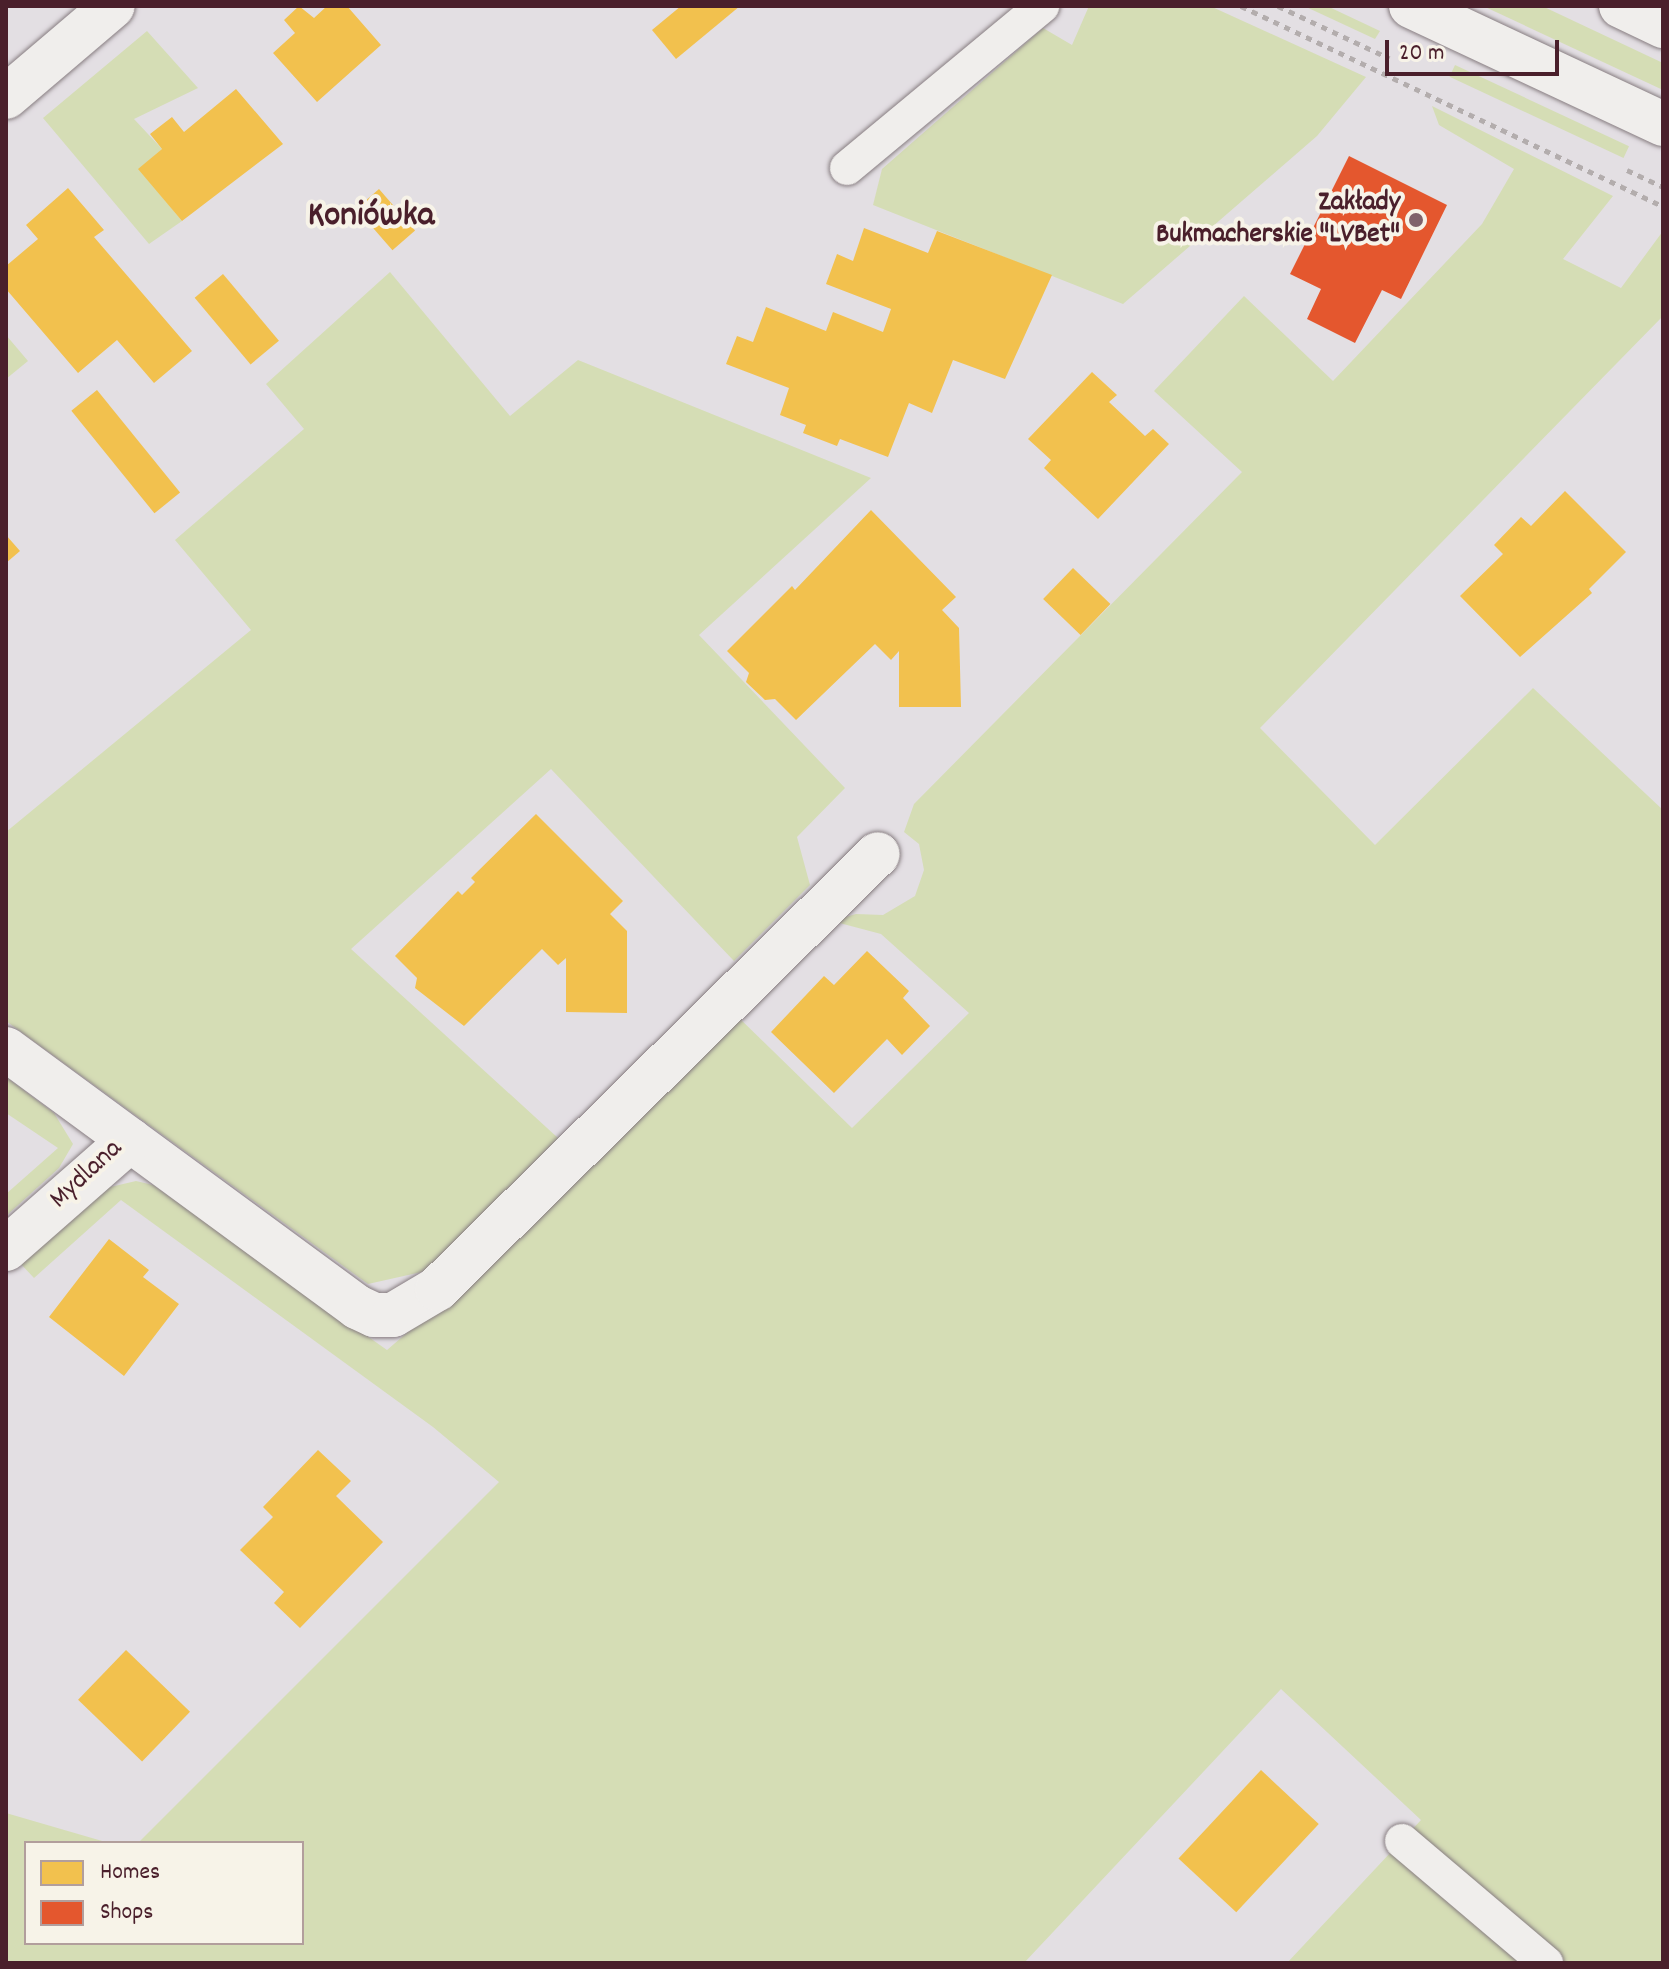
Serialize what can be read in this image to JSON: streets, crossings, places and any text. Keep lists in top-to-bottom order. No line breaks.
{"streets":{"street":["Mydlana"]},"districts":["Koniówka"],"places":["Zakłady Bukmacherskie \"LVBet\""],"legend":["Homes","Shops"],"scale_bar":"20 m"}
